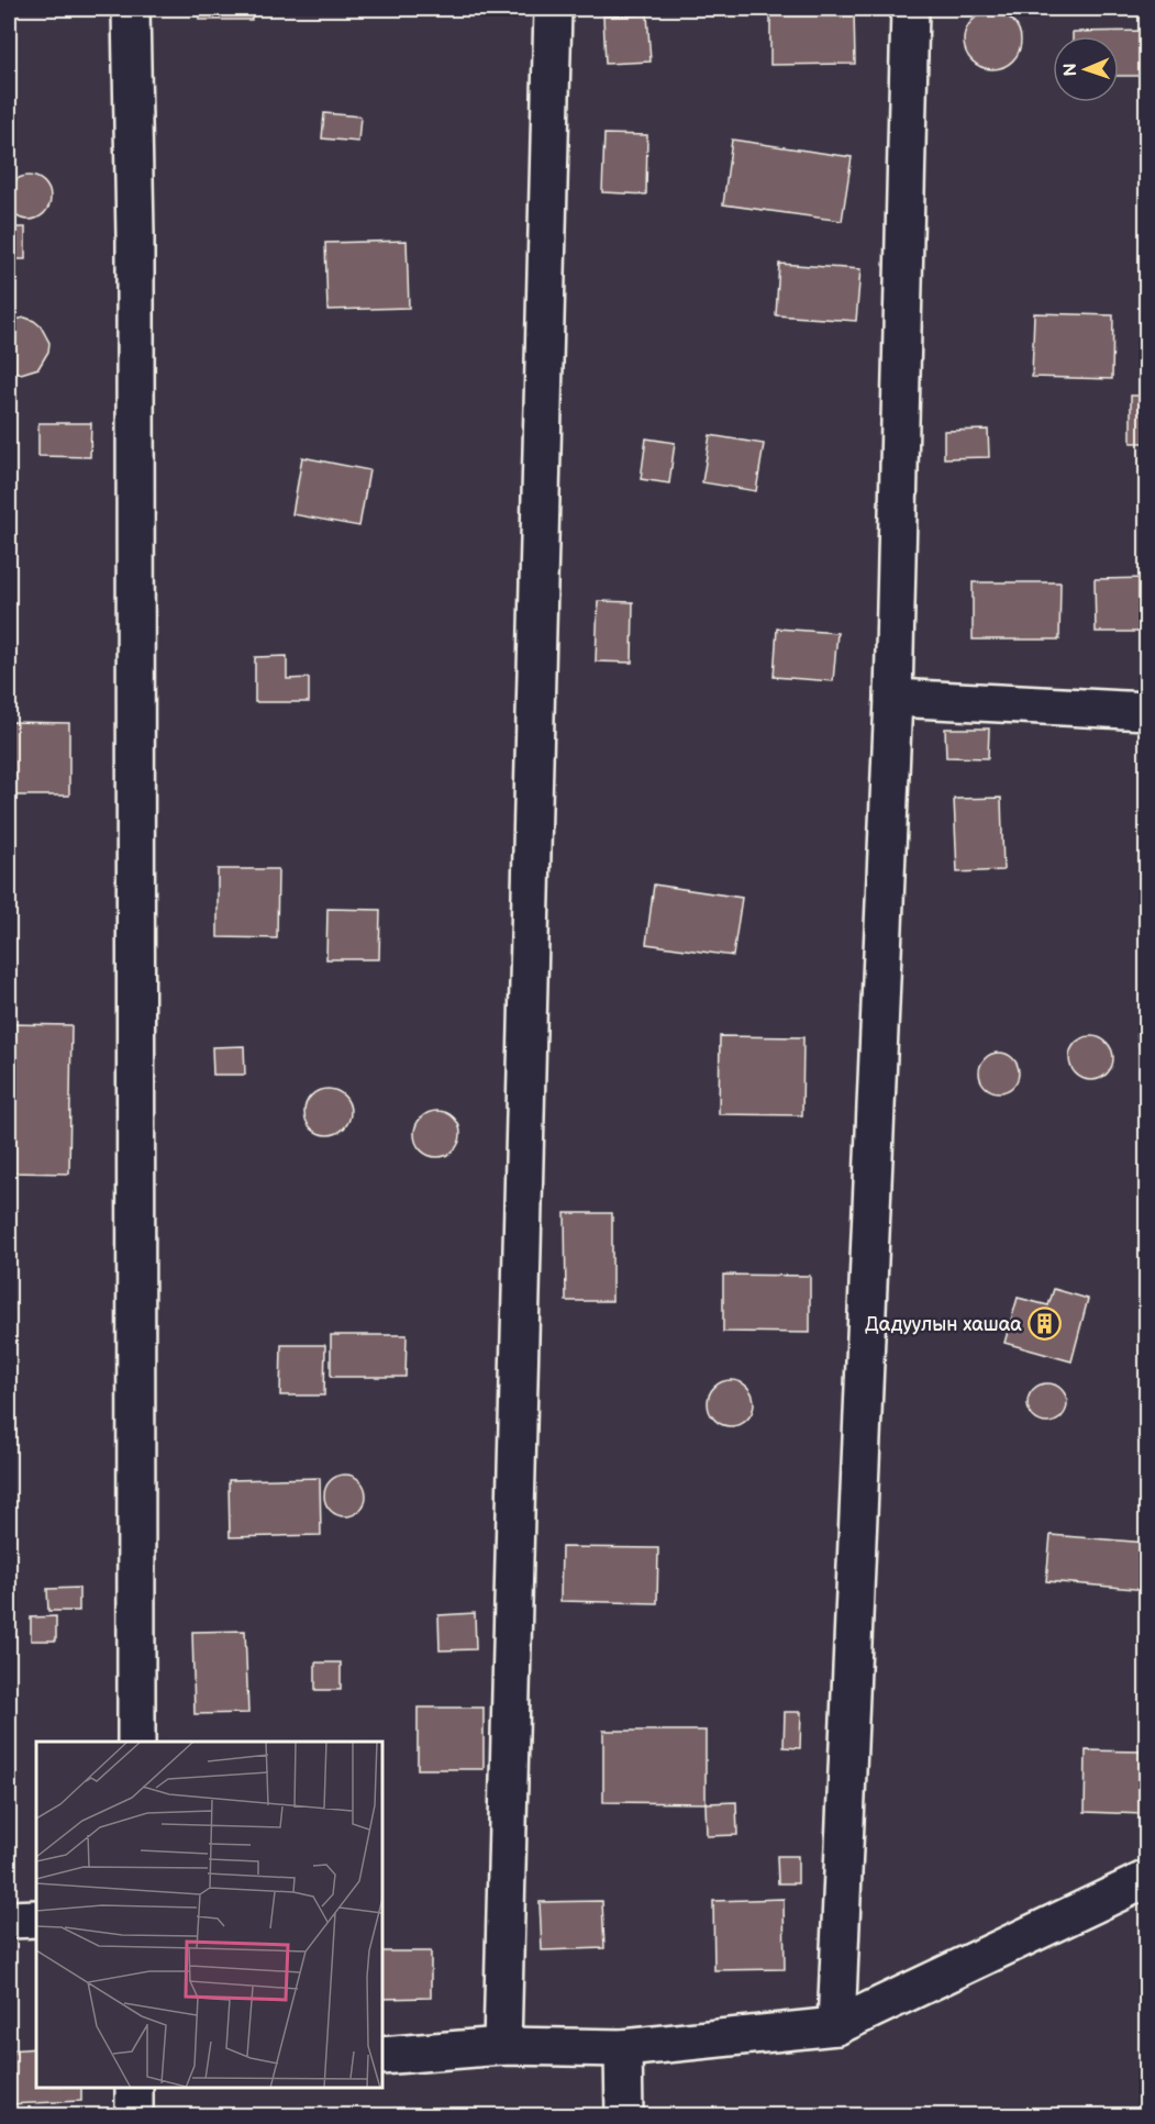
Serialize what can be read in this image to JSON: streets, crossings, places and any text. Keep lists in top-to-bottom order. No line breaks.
{"places":{"building":["Дадуулын хашаа"]},"north":"left"}
